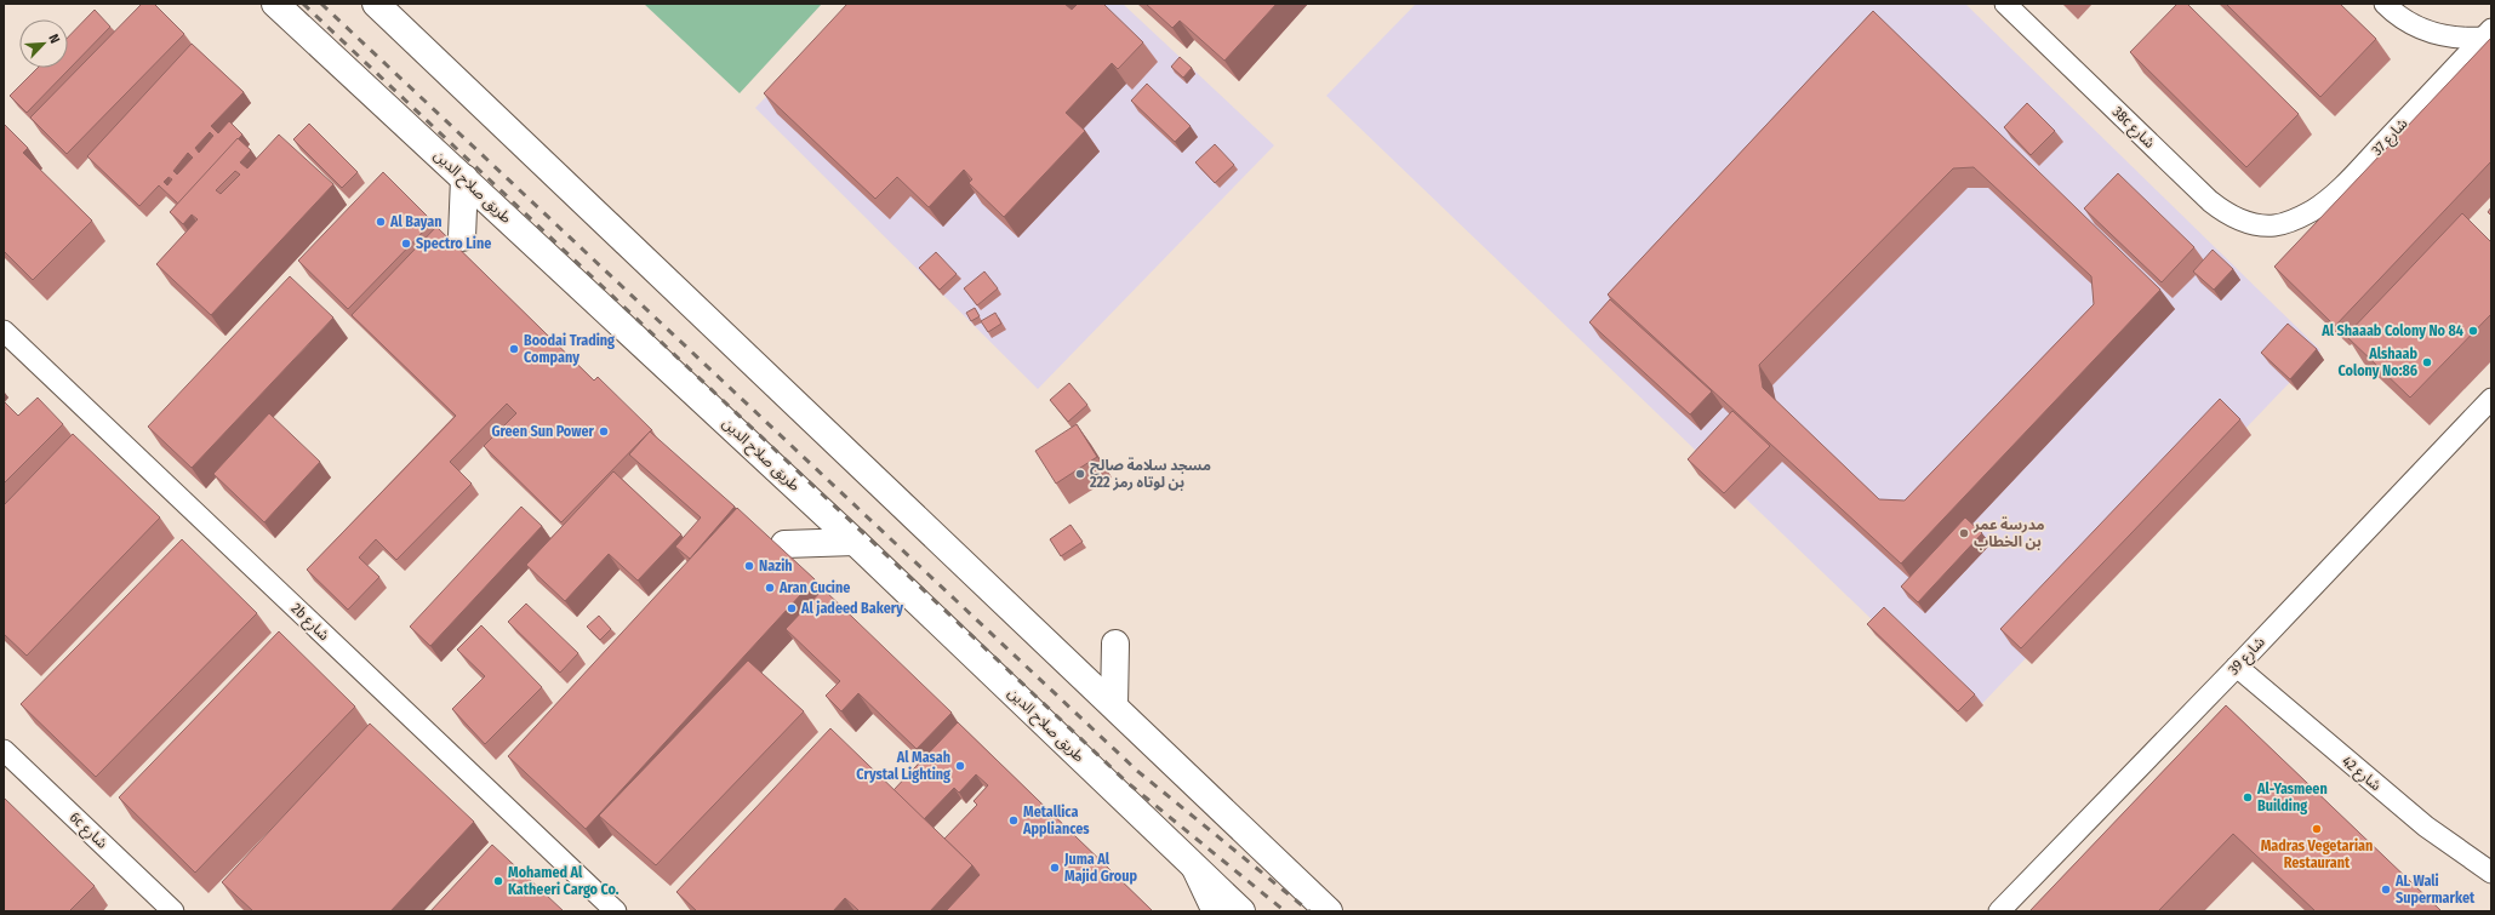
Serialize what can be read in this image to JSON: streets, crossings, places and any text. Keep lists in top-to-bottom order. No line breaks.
{"streets":{"main road":["طريق صلاح الدين"],"street":["38c شارع","شارع 37","2b شارع","شارع 39","شارع 42","6c شارع"]},"crossings":[["38c شارع","شارع 37"],["شارع 39","شارع 42"]],"places":["Al Bayan","Spectro Line","Al Shaaab Colony No 84","Boodai Trading Company","Alshaab Colony No:86","Green Sun Power","مسجد سلامة صالح بن لوتاه رمز 222","مدرسة عمر بن الخطاب","Nazih","Aran Cucine","Al jadeed Bakery","Al Masah Crystal Lighting","Al-Yasmeen Building","Metallica Appliances","Madras Vegetarian Restaurant","Juma Al Majid Group","Mohamed Al Katheeri Cargo Co.","AL Wali Supermarket"],"north":"top right"}
